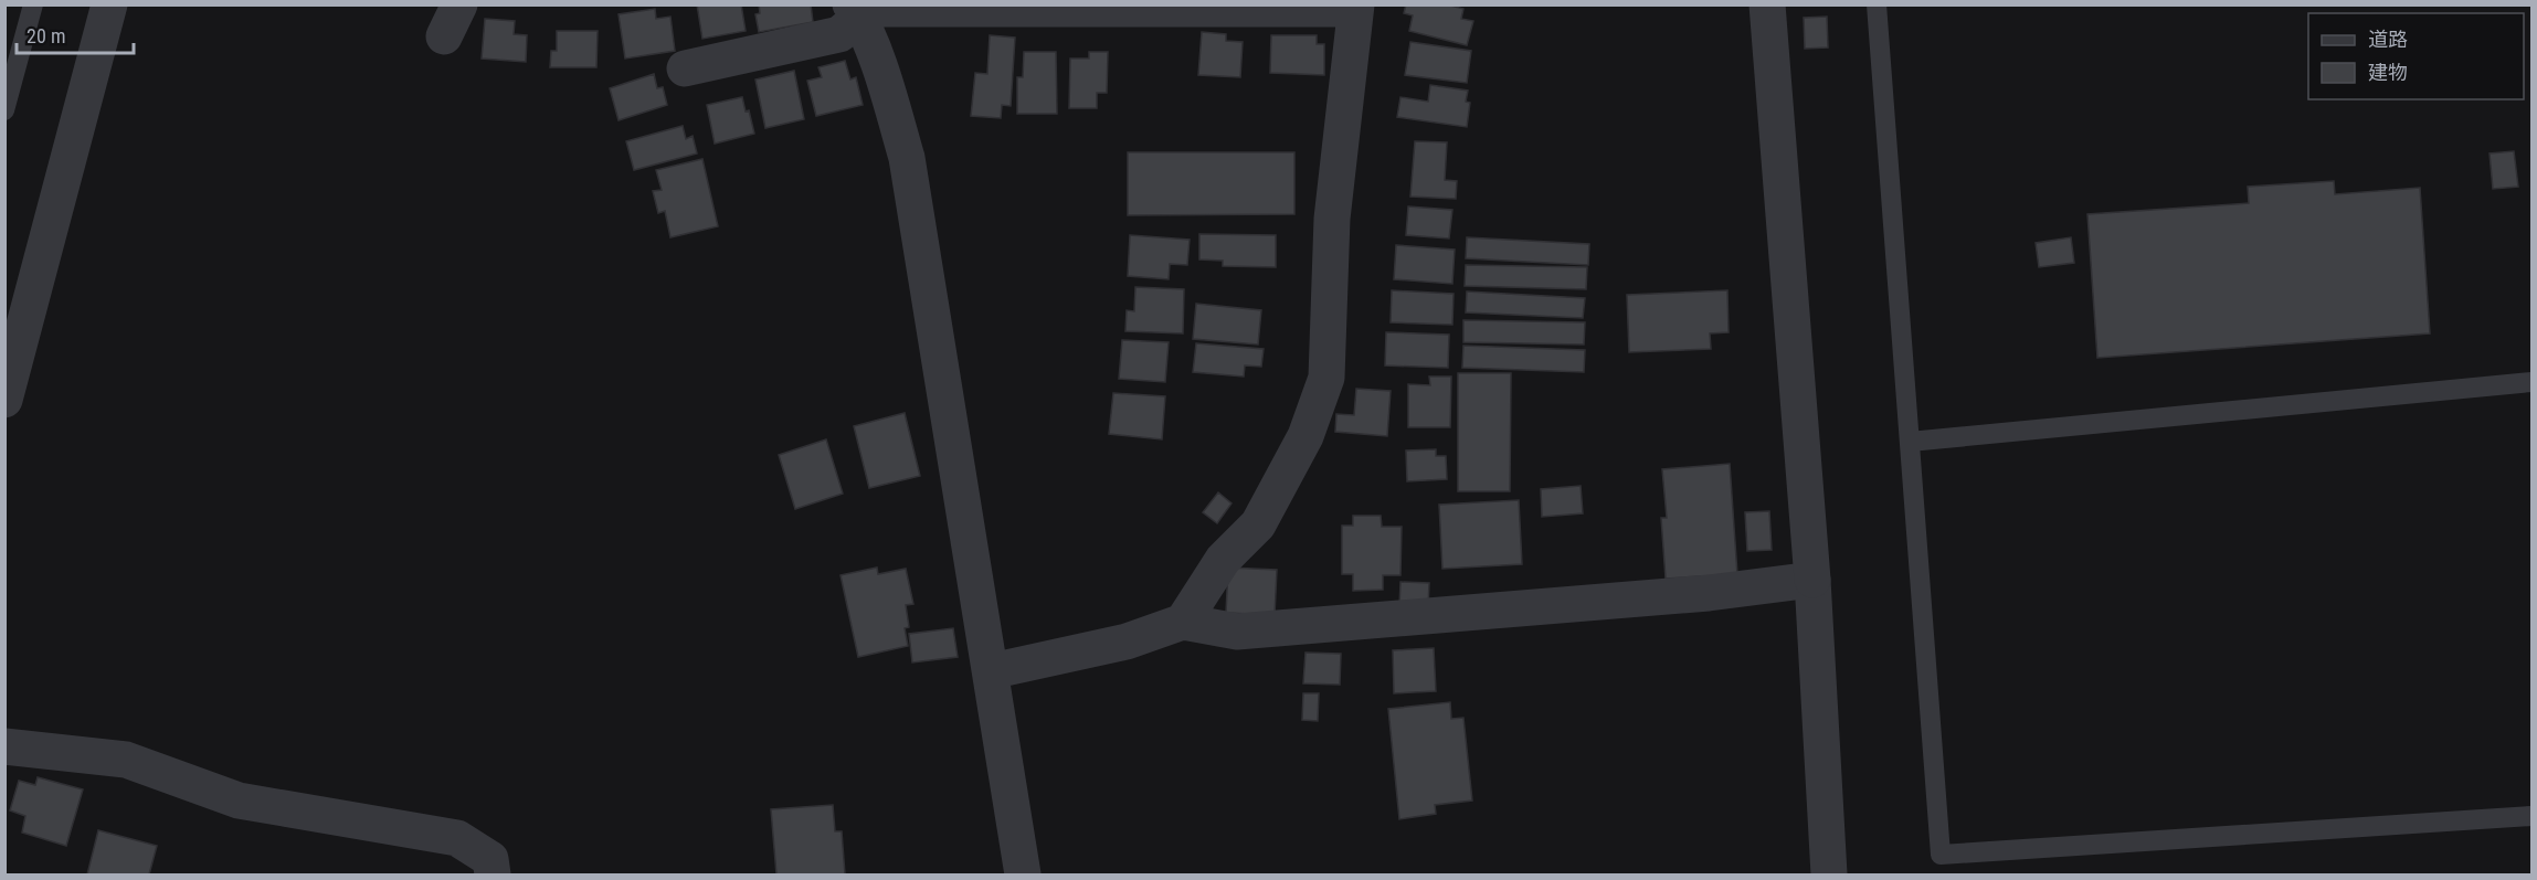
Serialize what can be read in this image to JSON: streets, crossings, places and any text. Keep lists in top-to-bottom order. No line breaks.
{"legend":["道路","建物"],"scale_bar":"20 m"}
